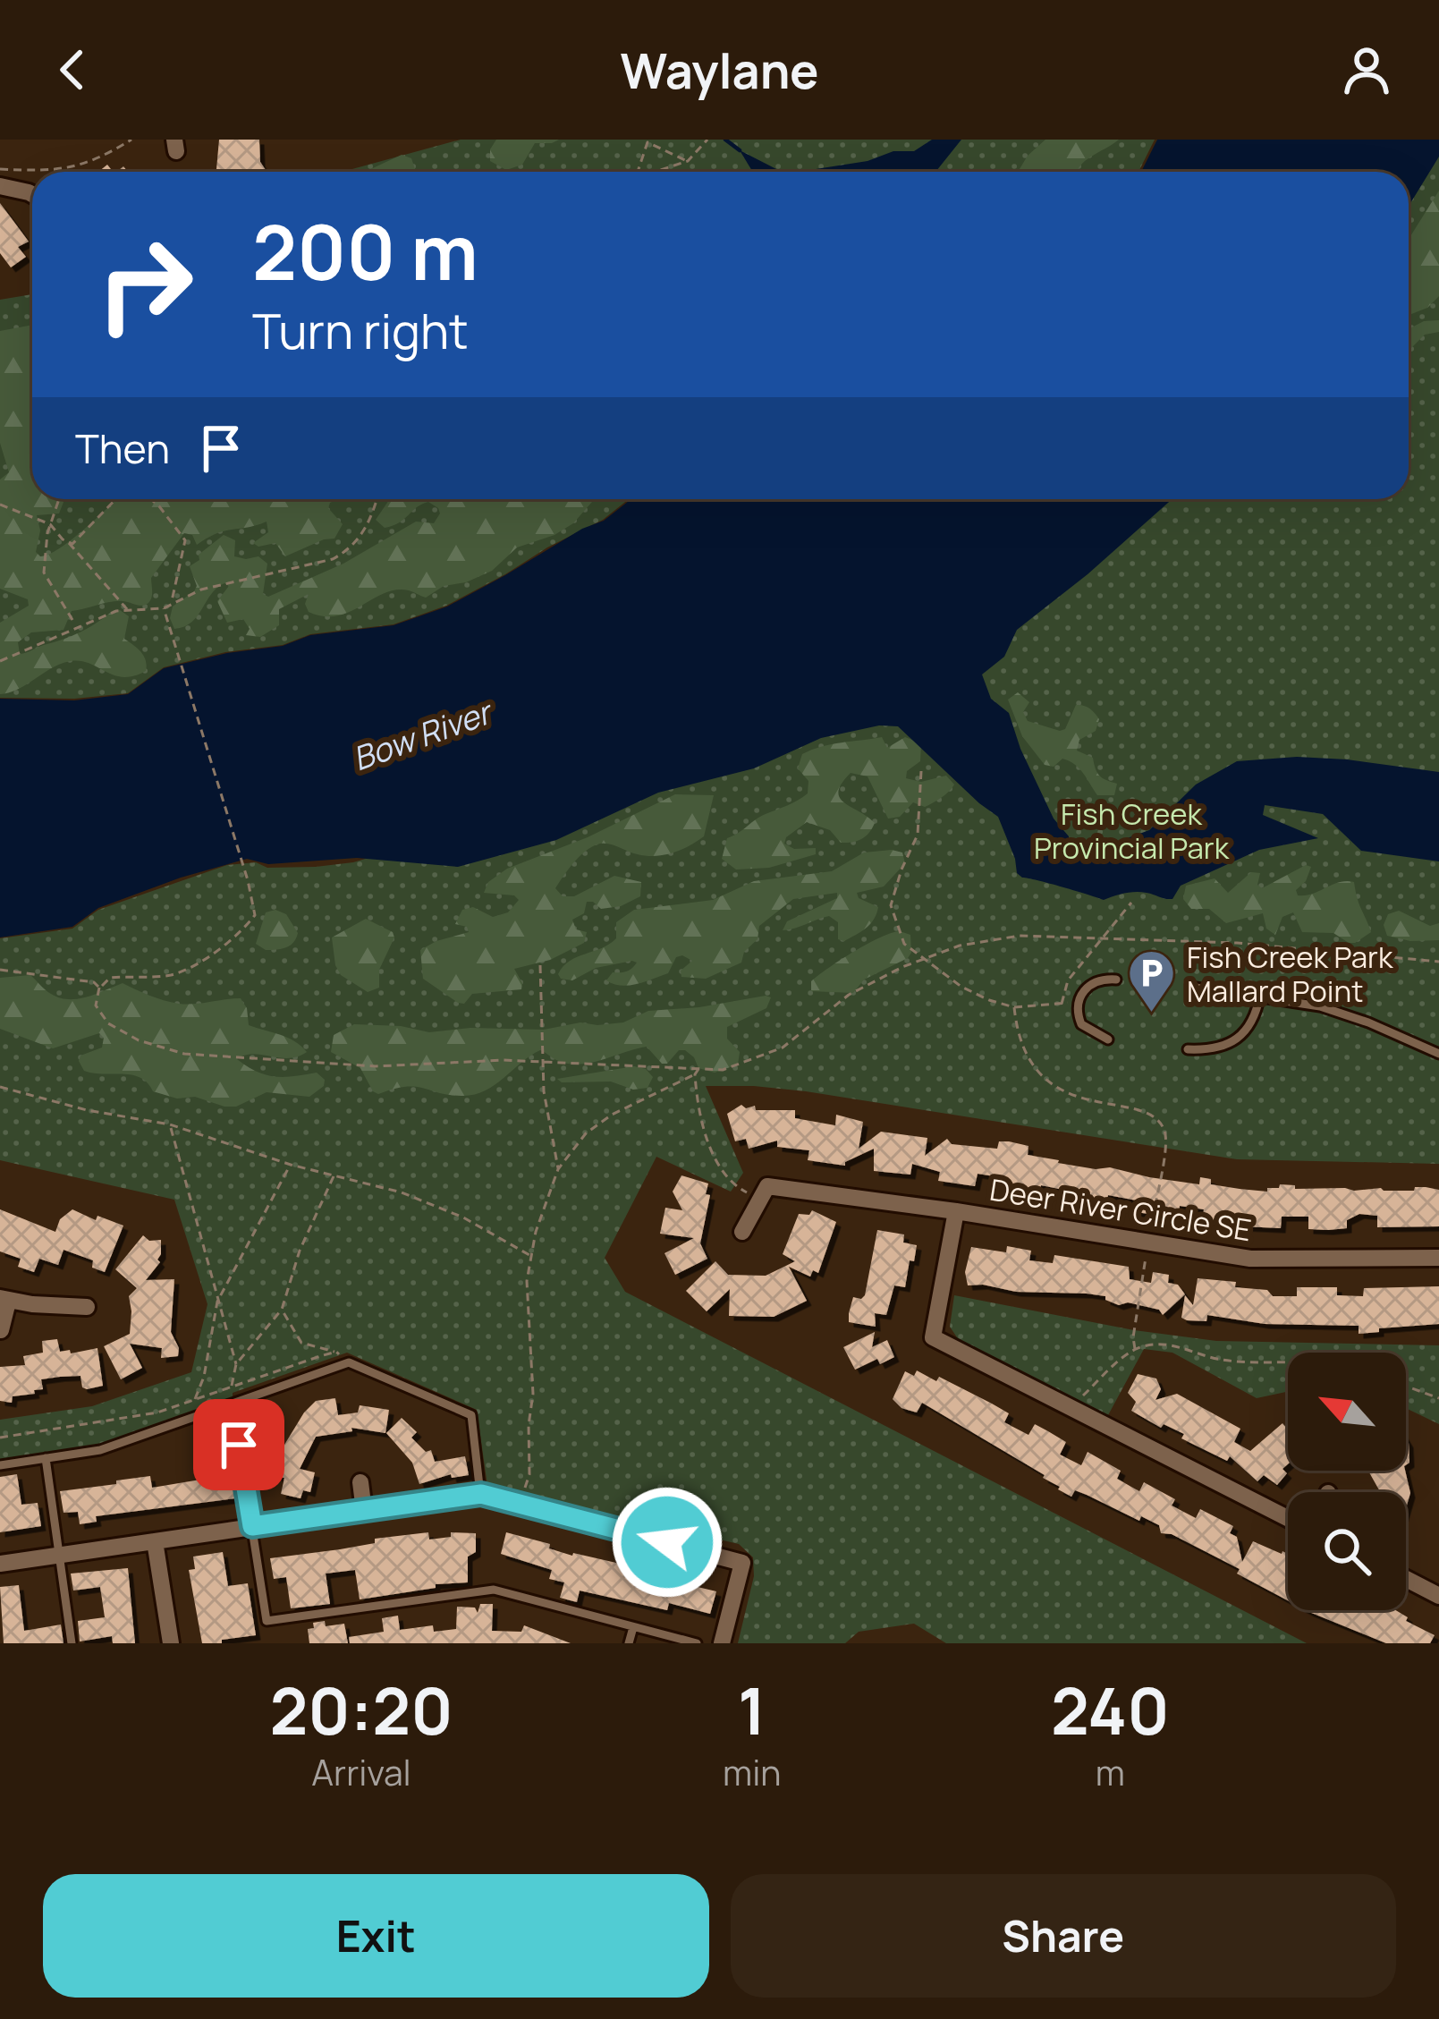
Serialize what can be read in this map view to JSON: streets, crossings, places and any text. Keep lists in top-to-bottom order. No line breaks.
{"streets":{"street":["Deer River Circle SE"]},"water":["Bow River"],"parks":["Fish Creek Provincial Park"],"places":{"parking":["Fish Creek Park Mallard Point"]},"north":"top left","page":{"header":"Waylane","turn":["200 m","Turn right"],"then":"Then","eta":["20:20","Arrival","1","min","240","m"],"buttons":["Exit","Share"]}}
